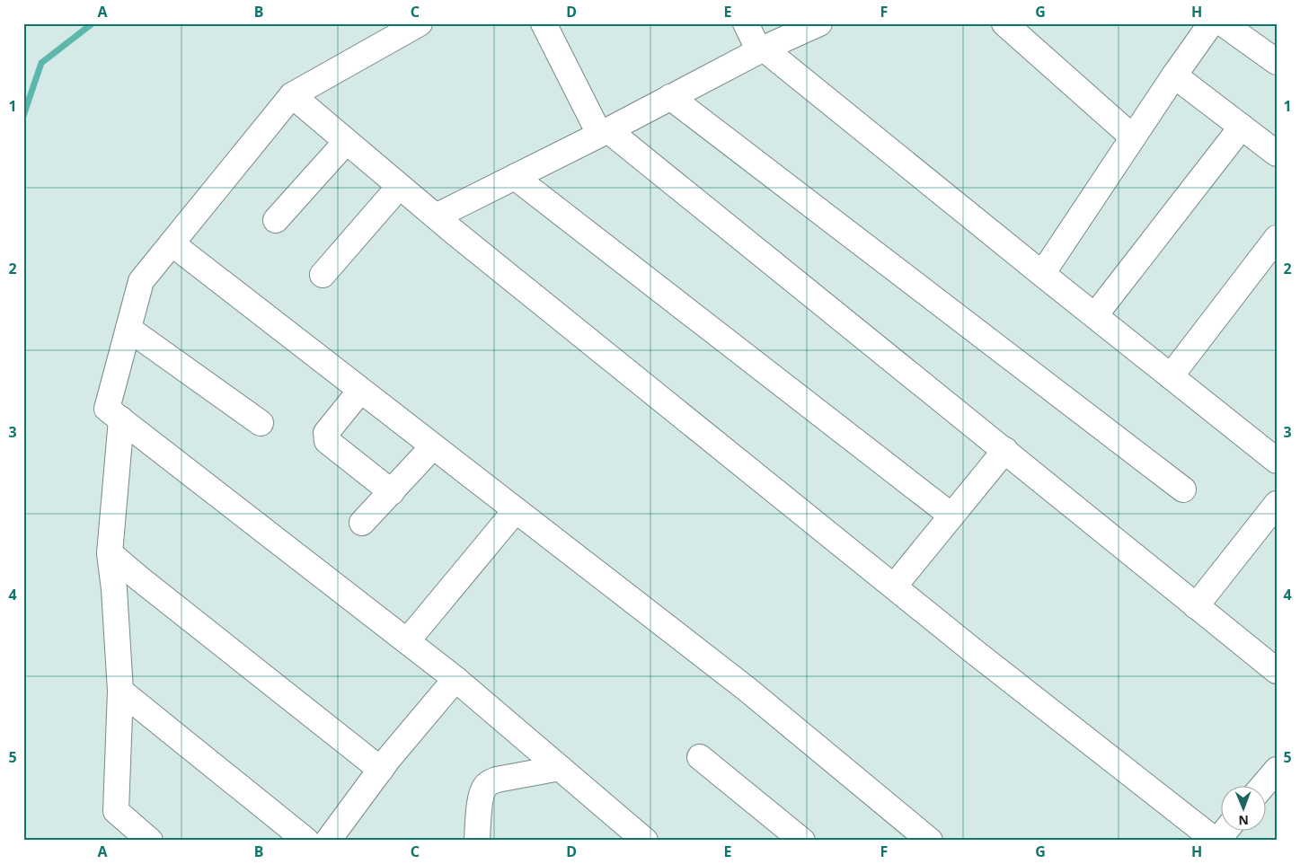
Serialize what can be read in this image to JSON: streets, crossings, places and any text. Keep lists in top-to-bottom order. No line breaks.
{"north":"bottom","grid":{"columns":["A","B","C","D","E","F","G","H"],"rows":["1","2","3","4","5"]}}
